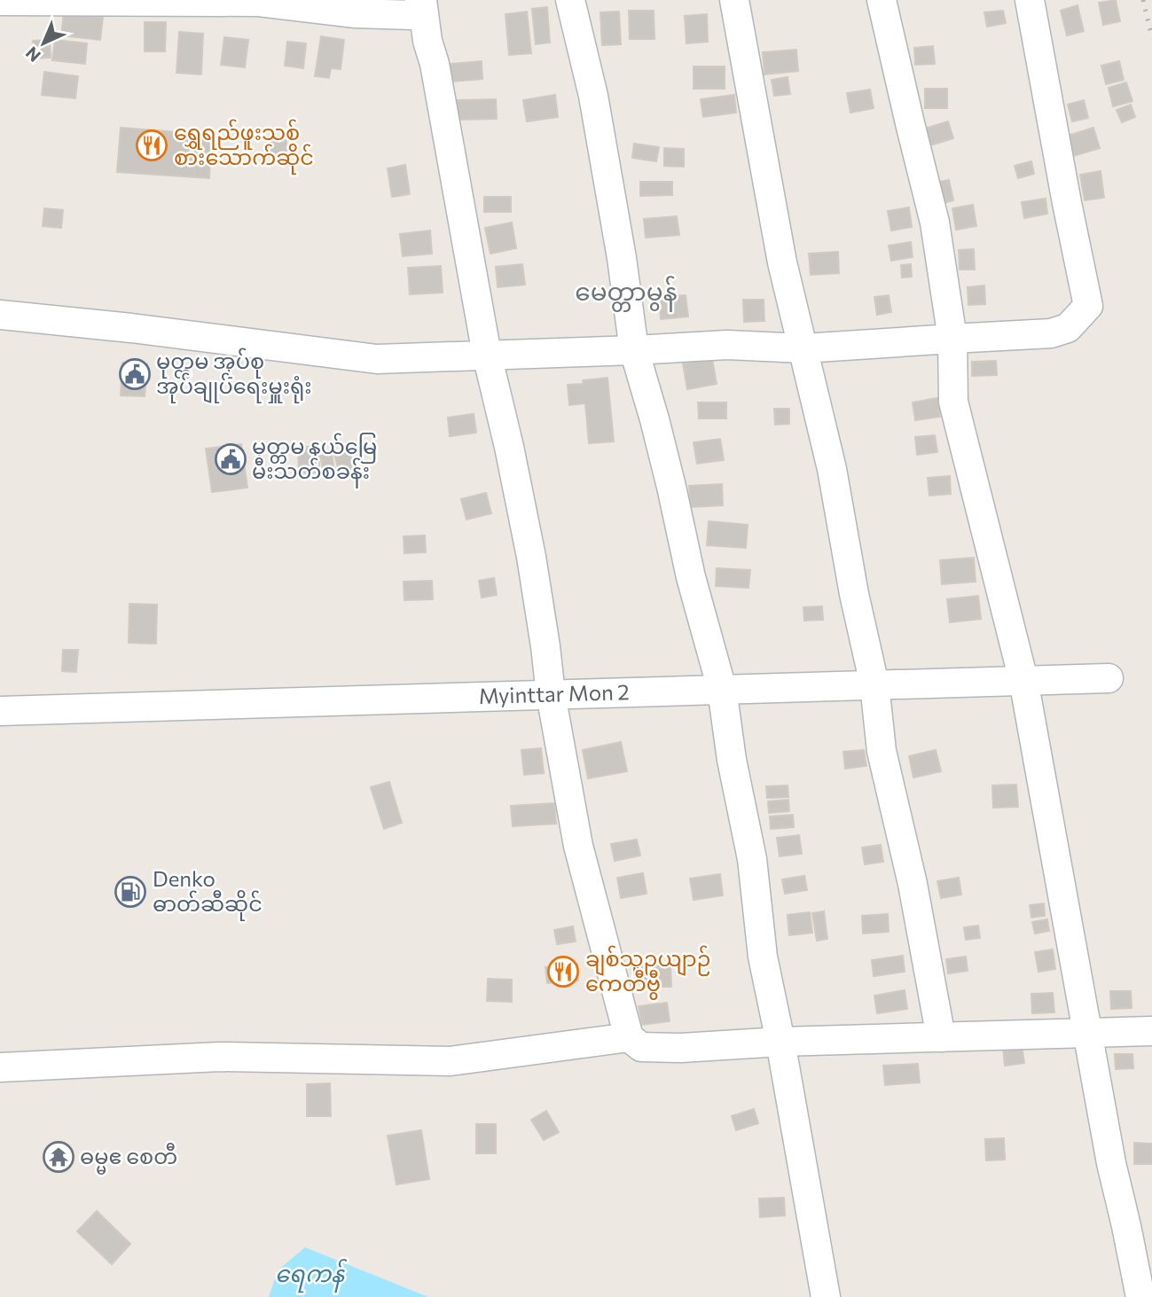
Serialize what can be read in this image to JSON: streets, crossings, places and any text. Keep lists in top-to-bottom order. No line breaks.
{"streets":{"street":["Myinttar Mon 2"]},"districts":["မေတ္တာမွန်"],"water":["ရေကန်"],"places":{"restaurant":["ရွှေရည်ဖူးသစ် စားသောက်ဆိုင်","ချစ်သူဥယျာဉ် ကေတီဗွီ"],"public building":["မုတ္တမ အုပ်စု အုပ်ချုပ်ရေးမှူးရုံး","မုတ္တမ နယ်မြေ မီးသတ်စခန်း"],"fuel station":["Denko ဓာတ်ဆီဆိုင်"],"temple":["ဓမ္မဧ စေတီ"]},"north":"bottom left"}
